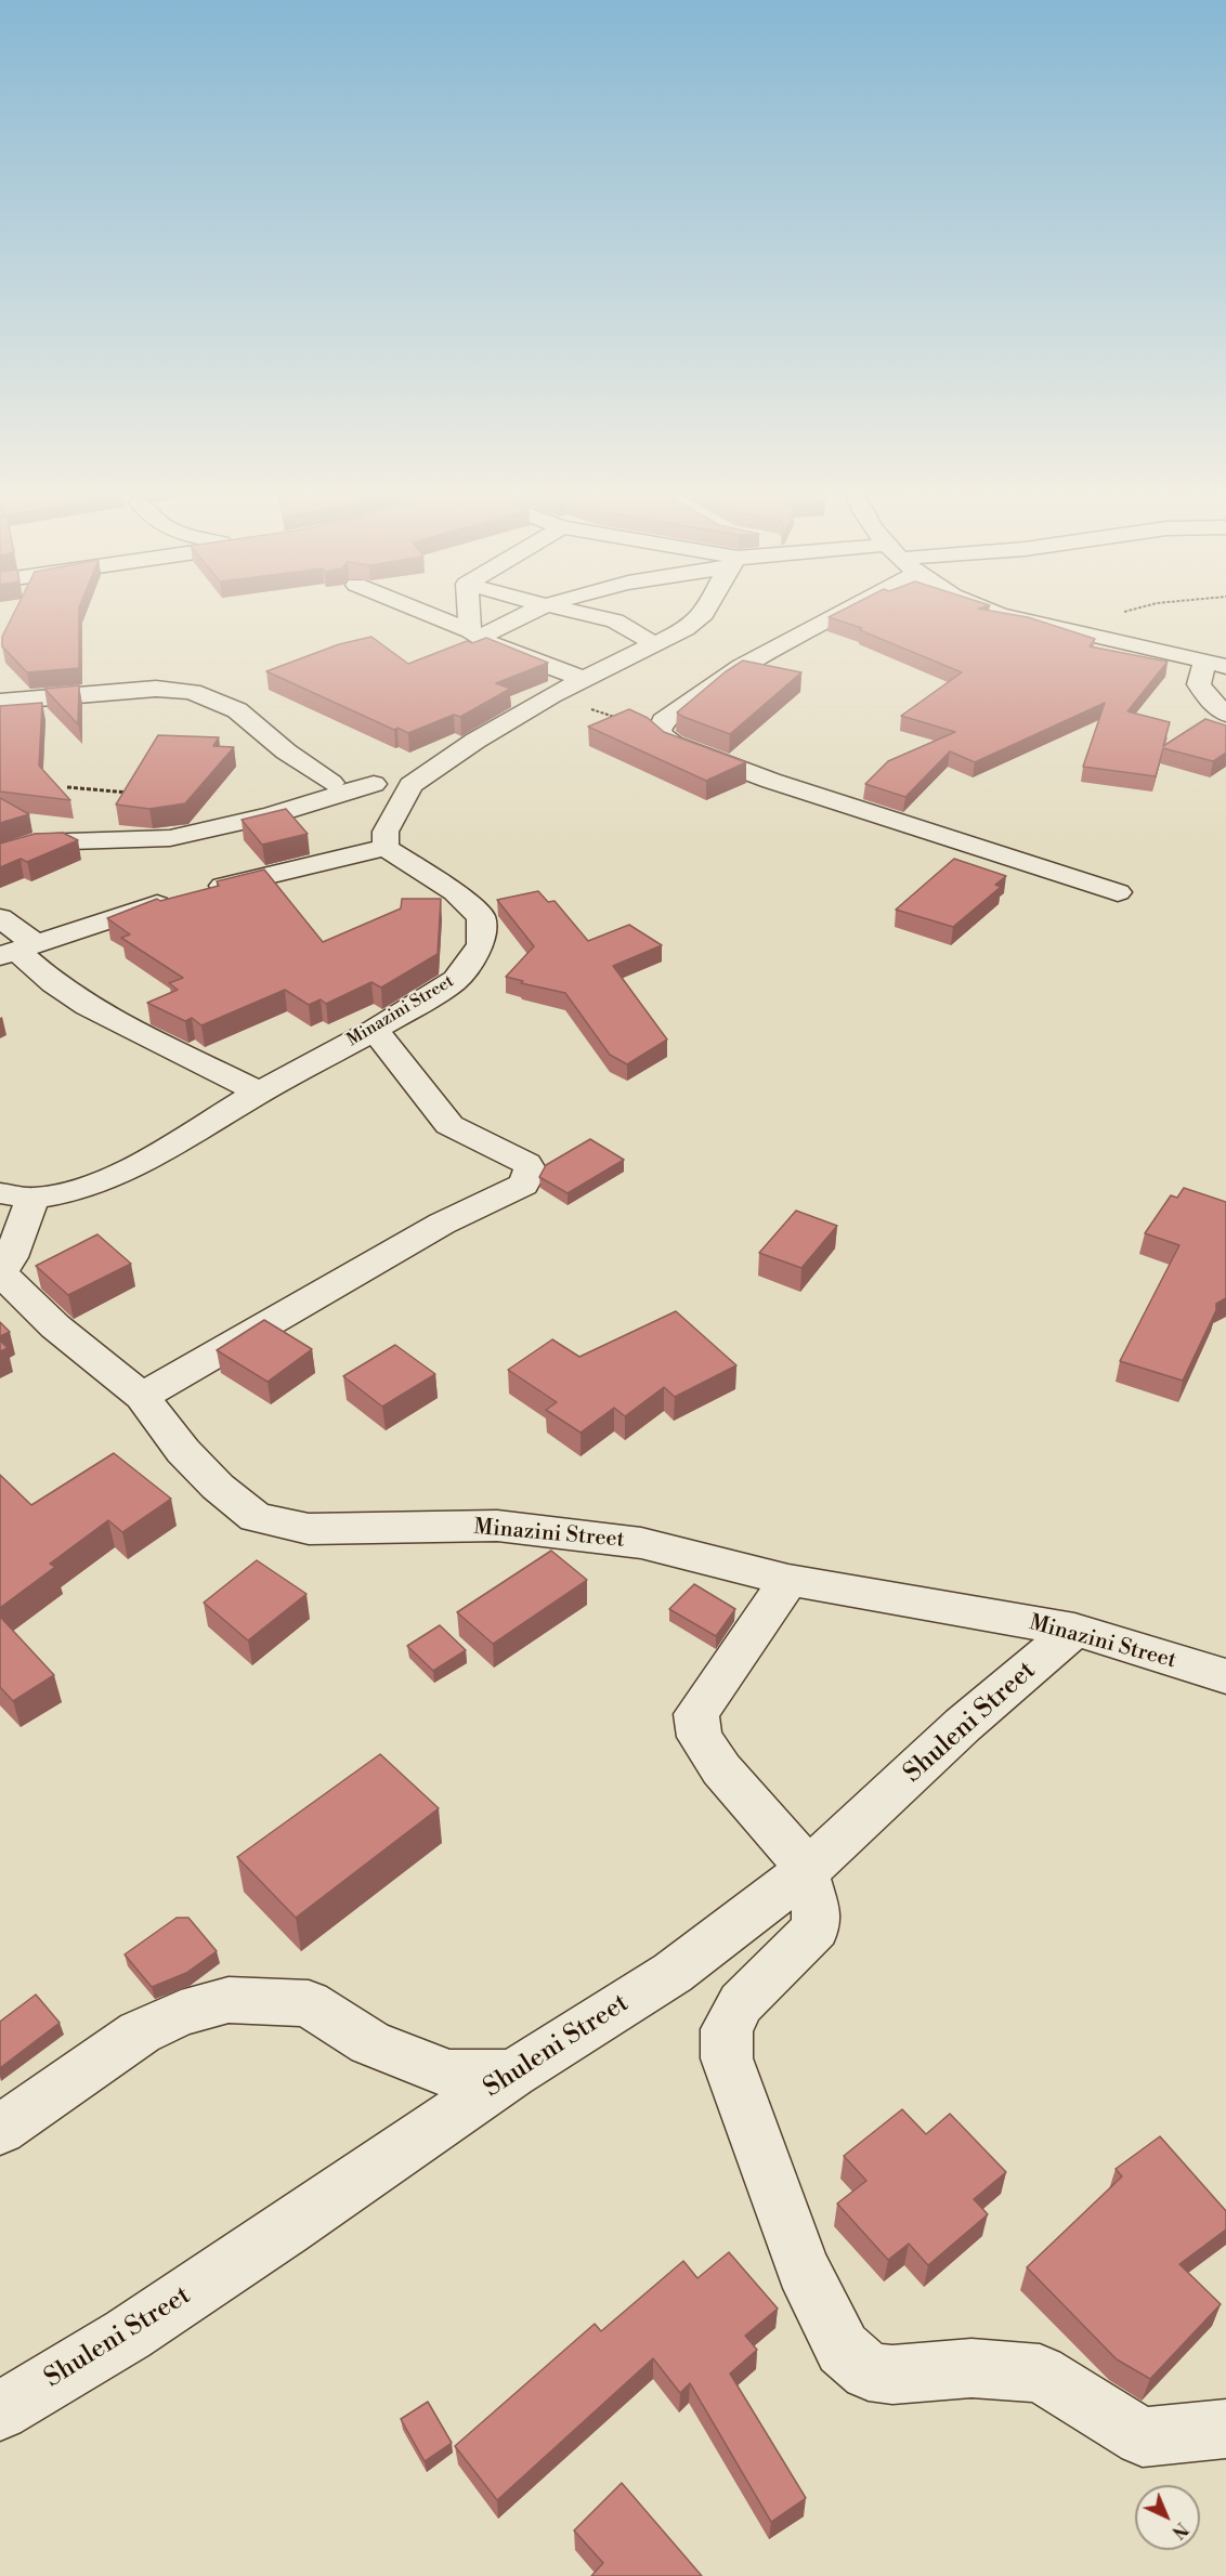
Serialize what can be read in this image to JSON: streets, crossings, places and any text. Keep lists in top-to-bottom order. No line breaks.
{"streets":{"street":["Minazini Street","Shuleni Street"]},"crossings":[["Minazini Street","Shuleni Street"]],"north":"bottom right"}
